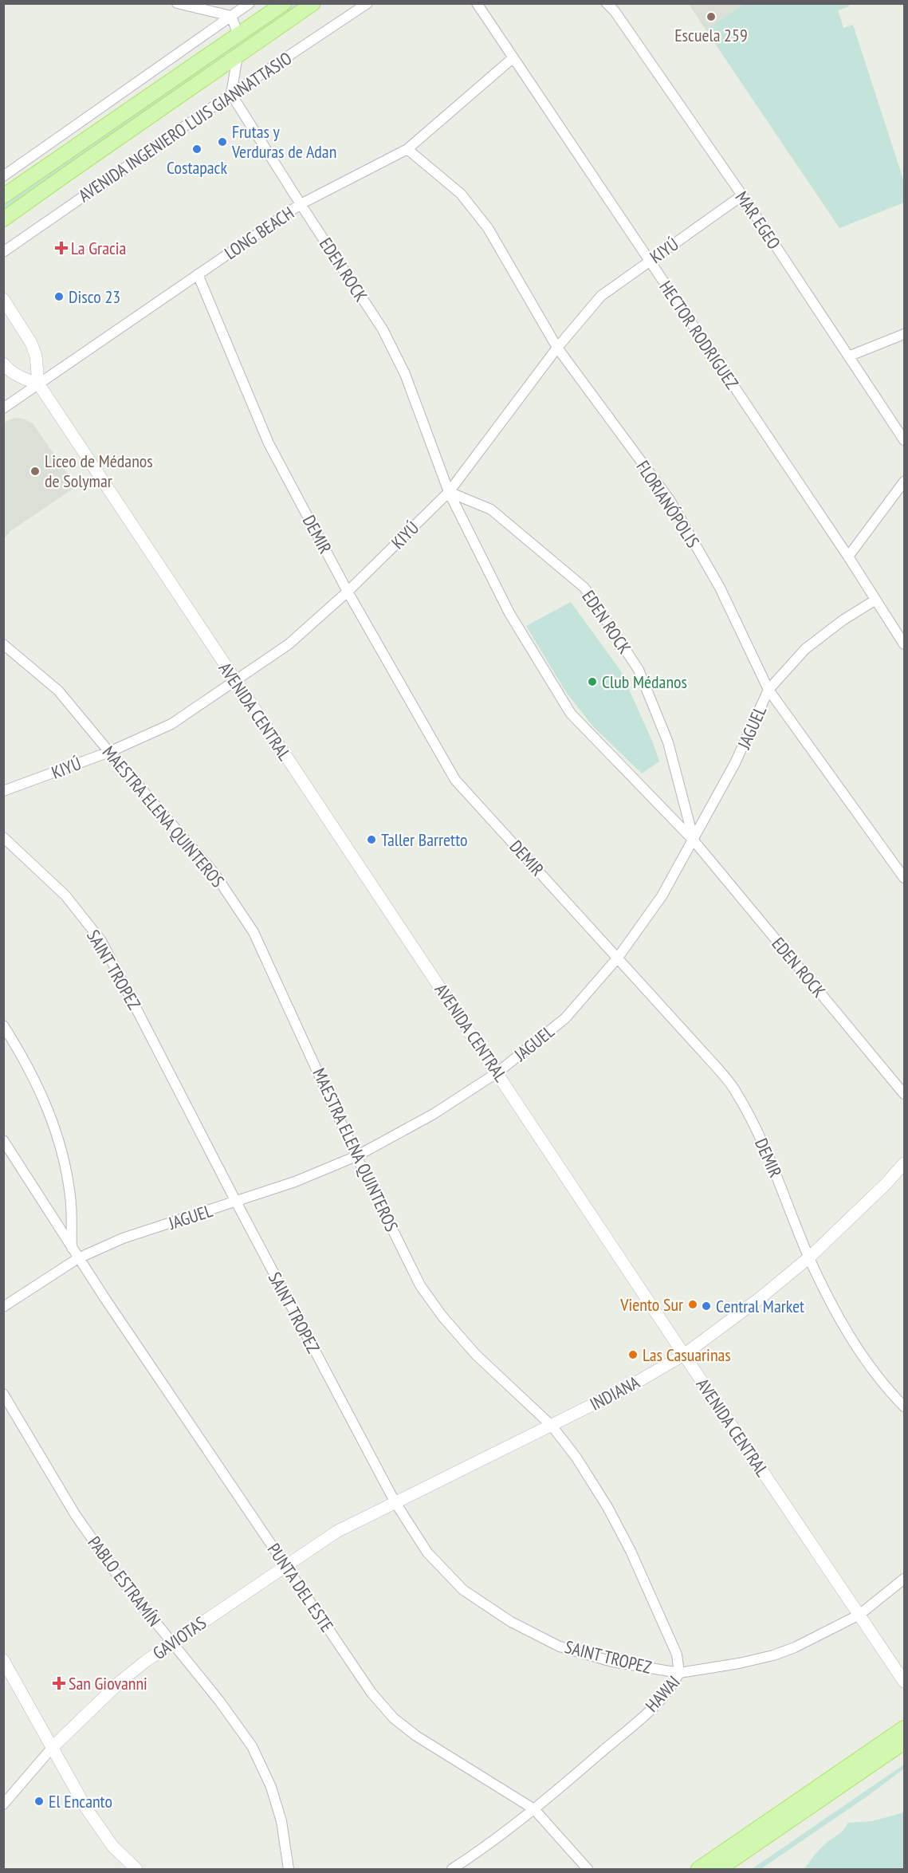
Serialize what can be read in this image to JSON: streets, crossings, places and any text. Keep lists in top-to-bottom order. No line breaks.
{"streets":{"main road":["AVENIDA INGENIERO LUIS GIANNATTASIO"],"street":["MAR EGEO","LONG BEACH","KIYÚ","EDEN ROCK","HECTOR RODRIGUEZ","FLORIANÓPOLIS","DEMIR","AVENIDA CENTRAL","JAGUEL","MAESTRA ELENA QUINTEROS","SAINT TROPEZ","INDIANA","PABLO ESTRAMÍN","PUNTA DEL ESTE","GAVIOTAS","HAWAI"]},"crossings":[["AVENIDA INGENIERO LUIS GIANNATTASIO","EDEN ROCK"],["MAR EGEO","KIYÚ"],["LONG BEACH","EDEN ROCK"],["LONG BEACH","HECTOR RODRIGUEZ"],["LONG BEACH","FLORIANÓPOLIS"],["LONG BEACH","DEMIR"],["LONG BEACH","AVENIDA CENTRAL"],["KIYÚ","EDEN ROCK"],["KIYÚ","HECTOR RODRIGUEZ"],["KIYÚ","FLORIANÓPOLIS"],["KIYÚ","DEMIR"],["KIYÚ","AVENIDA CENTRAL"],["KIYÚ","MAESTRA ELENA QUINTEROS"],["EDEN ROCK","JAGUEL"],["HECTOR RODRIGUEZ","JAGUEL"],["FLORIANÓPOLIS","JAGUEL"],["DEMIR","JAGUEL"],["DEMIR","INDIANA"],["AVENIDA CENTRAL","JAGUEL"],["AVENIDA CENTRAL","INDIANA"],["AVENIDA CENTRAL","HAWAI"],["JAGUEL","MAESTRA ELENA QUINTEROS"],["JAGUEL","SAINT TROPEZ"],["JAGUEL","PUNTA DEL ESTE"],["MAESTRA ELENA QUINTEROS","SAINT TROPEZ"],["MAESTRA ELENA QUINTEROS","INDIANA"],["MAESTRA ELENA QUINTEROS","HAWAI"],["SAINT TROPEZ","INDIANA"],["SAINT TROPEZ","HAWAI"],["INDIANA","PUNTA DEL ESTE"],["INDIANA","GAVIOTAS"],["PABLO ESTRAMÍN","GAVIOTAS"],["PUNTA DEL ESTE","GAVIOTAS"],["PUNTA DEL ESTE","HAWAI"]],"places":{"other":["Escuela 259","Frutas y Verduras de Adan","Costapack","Disco 23","Liceo de Médanos de Solymar","Club Médanos","Taller Barretto","Viento Sur","Central Market","Las Casuarinas","El Encanto"],"health":["La Gracia","San Giovanni"]}}
